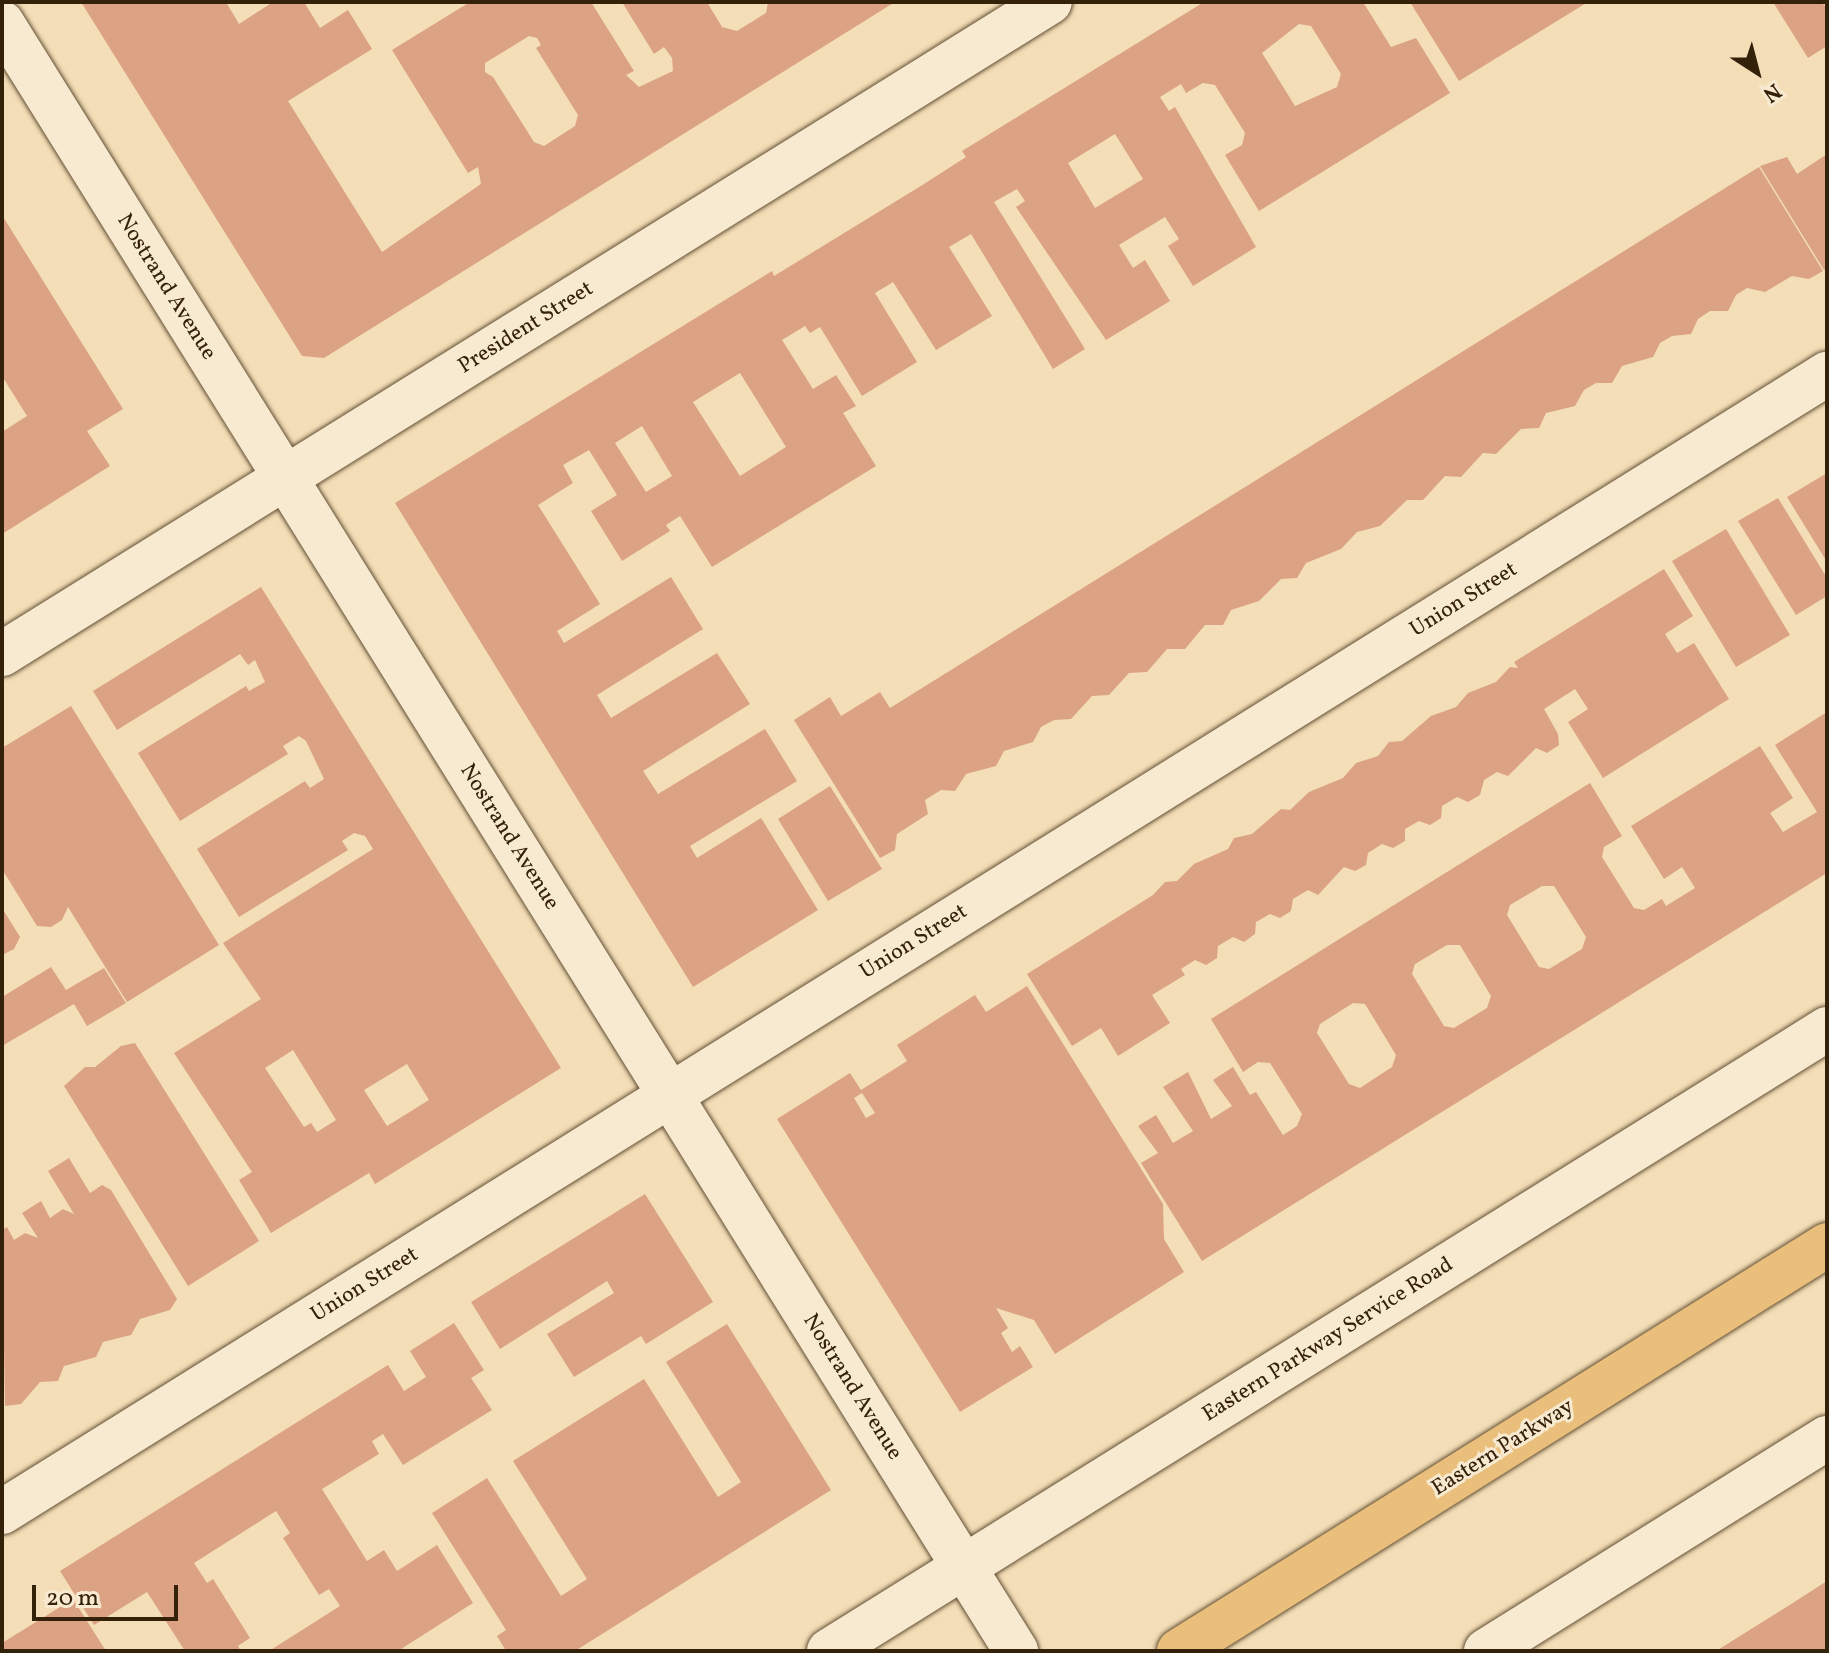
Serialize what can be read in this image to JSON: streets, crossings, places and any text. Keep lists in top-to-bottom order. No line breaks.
{"streets":{"main road":["Eastern Parkway"],"street":["Nostrand Avenue","President Street","Union Street","Eastern Parkway Service Road"]},"crossings":[["Nostrand Avenue","President Street"],["Nostrand Avenue","Union Street"],["Nostrand Avenue","Eastern Parkway Service Road"]],"scale_bar":"20 m","north":"bottom right"}
